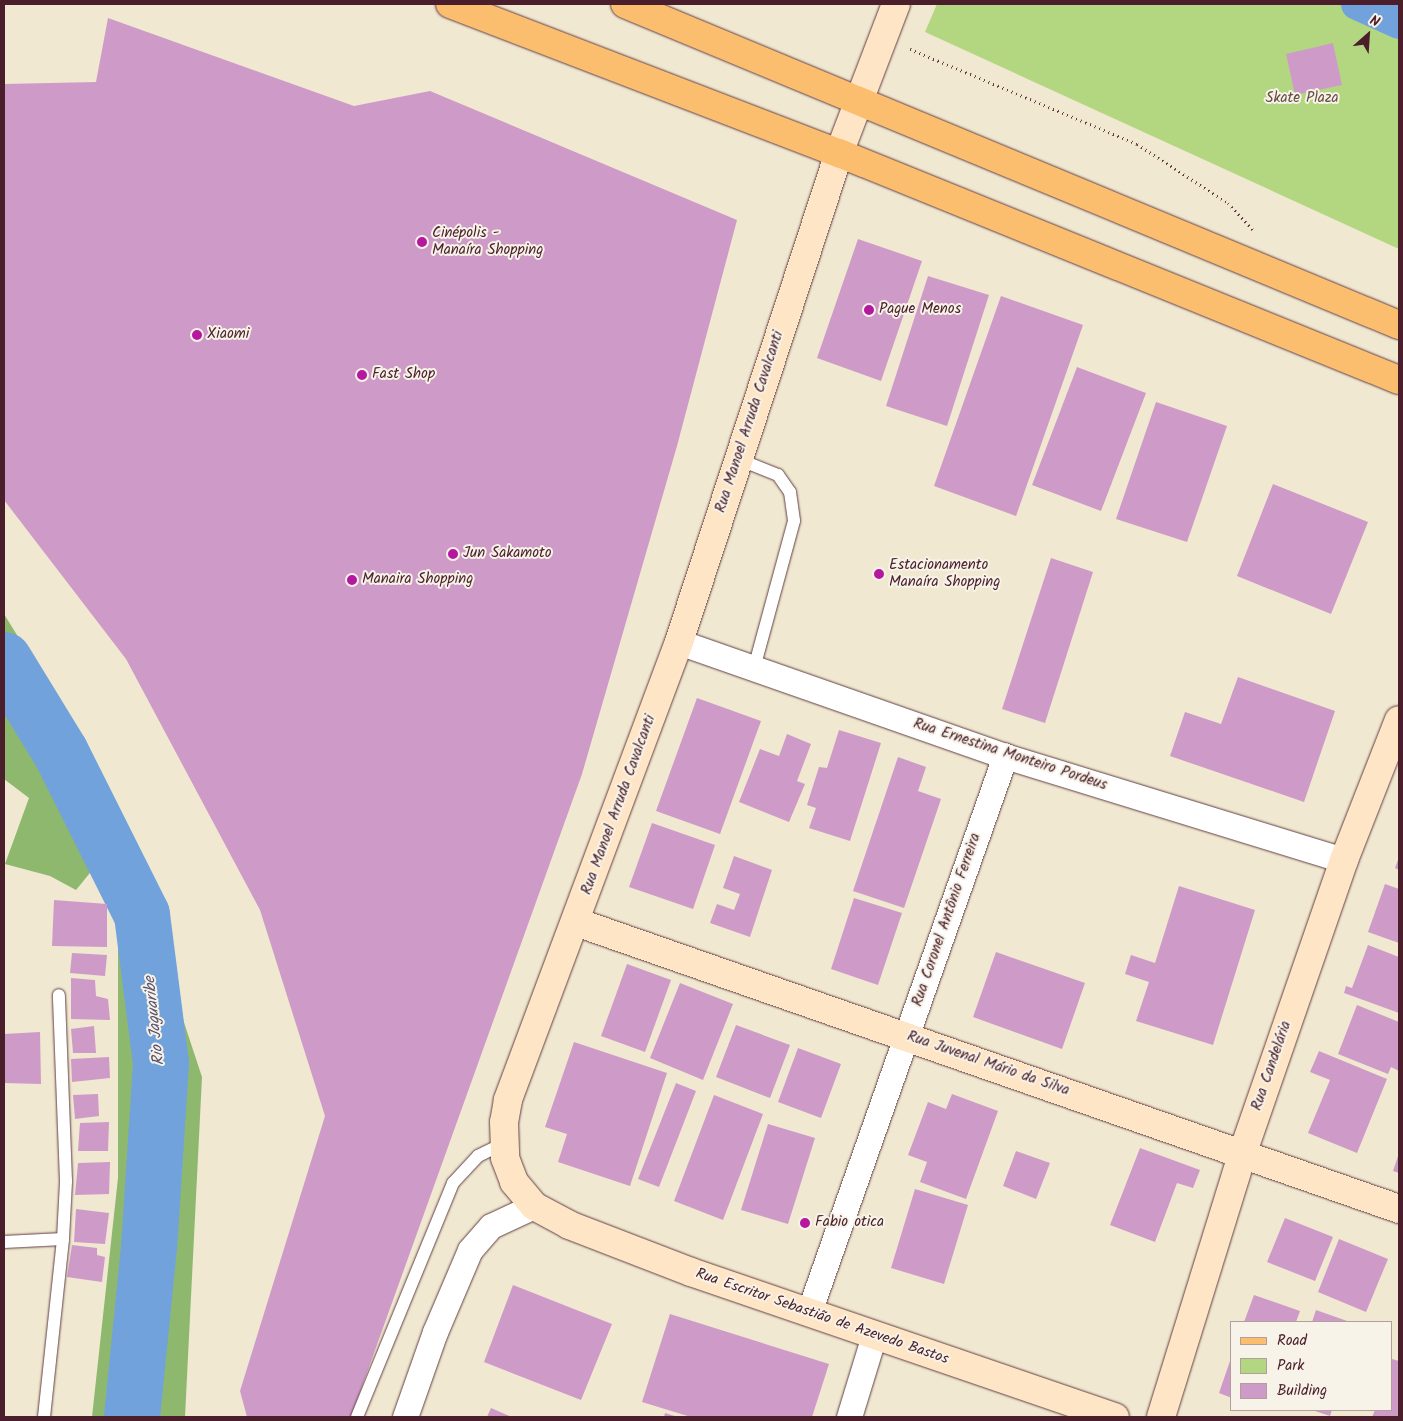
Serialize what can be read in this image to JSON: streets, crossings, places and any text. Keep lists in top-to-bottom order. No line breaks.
{"streets":{"main road":["Rua Manoel Arruda Cavalcanti","Rua Juvenal Mário da Silva","Rua Candelária","Rua Escritor Sebastião de Azevedo Bastos"],"street":["Rua Ernestina Monteiro Pordeus","Rua Coronel Antônio Ferreira"]},"crossings":[["Rua Manoel Arruda Cavalcanti","Rua Ernestina Monteiro Pordeus"],["Rua Manoel Arruda Cavalcanti","Rua Juvenal Mário da Silva"],["Rua Manoel Arruda Cavalcanti","Rua Escritor Sebastião de Azevedo Bastos"],["Rua Ernestina Monteiro Pordeus","Rua Coronel Antônio Ferreira"],["Rua Ernestina Monteiro Pordeus","Rua Candelária"],["Rua Coronel Antônio Ferreira","Rua Juvenal Mário da Silva"],["Rua Coronel Antônio Ferreira","Rua Escritor Sebastião de Azevedo Bastos"],["Rua Juvenal Mário da Silva","Rua Candelária"]],"water":["Rio Jaguaribe"],"parks":["Skate Plaza"],"places":["Cinépolis - Manaíra Shopping","Pague Menos","Xiaomi","Fast Shop","Jun Sakamoto","Estacionamento Manaíra Shopping","Manaira Shopping","Fabio otica"],"legend":["Road","Park","Building"],"north":"top right"}
